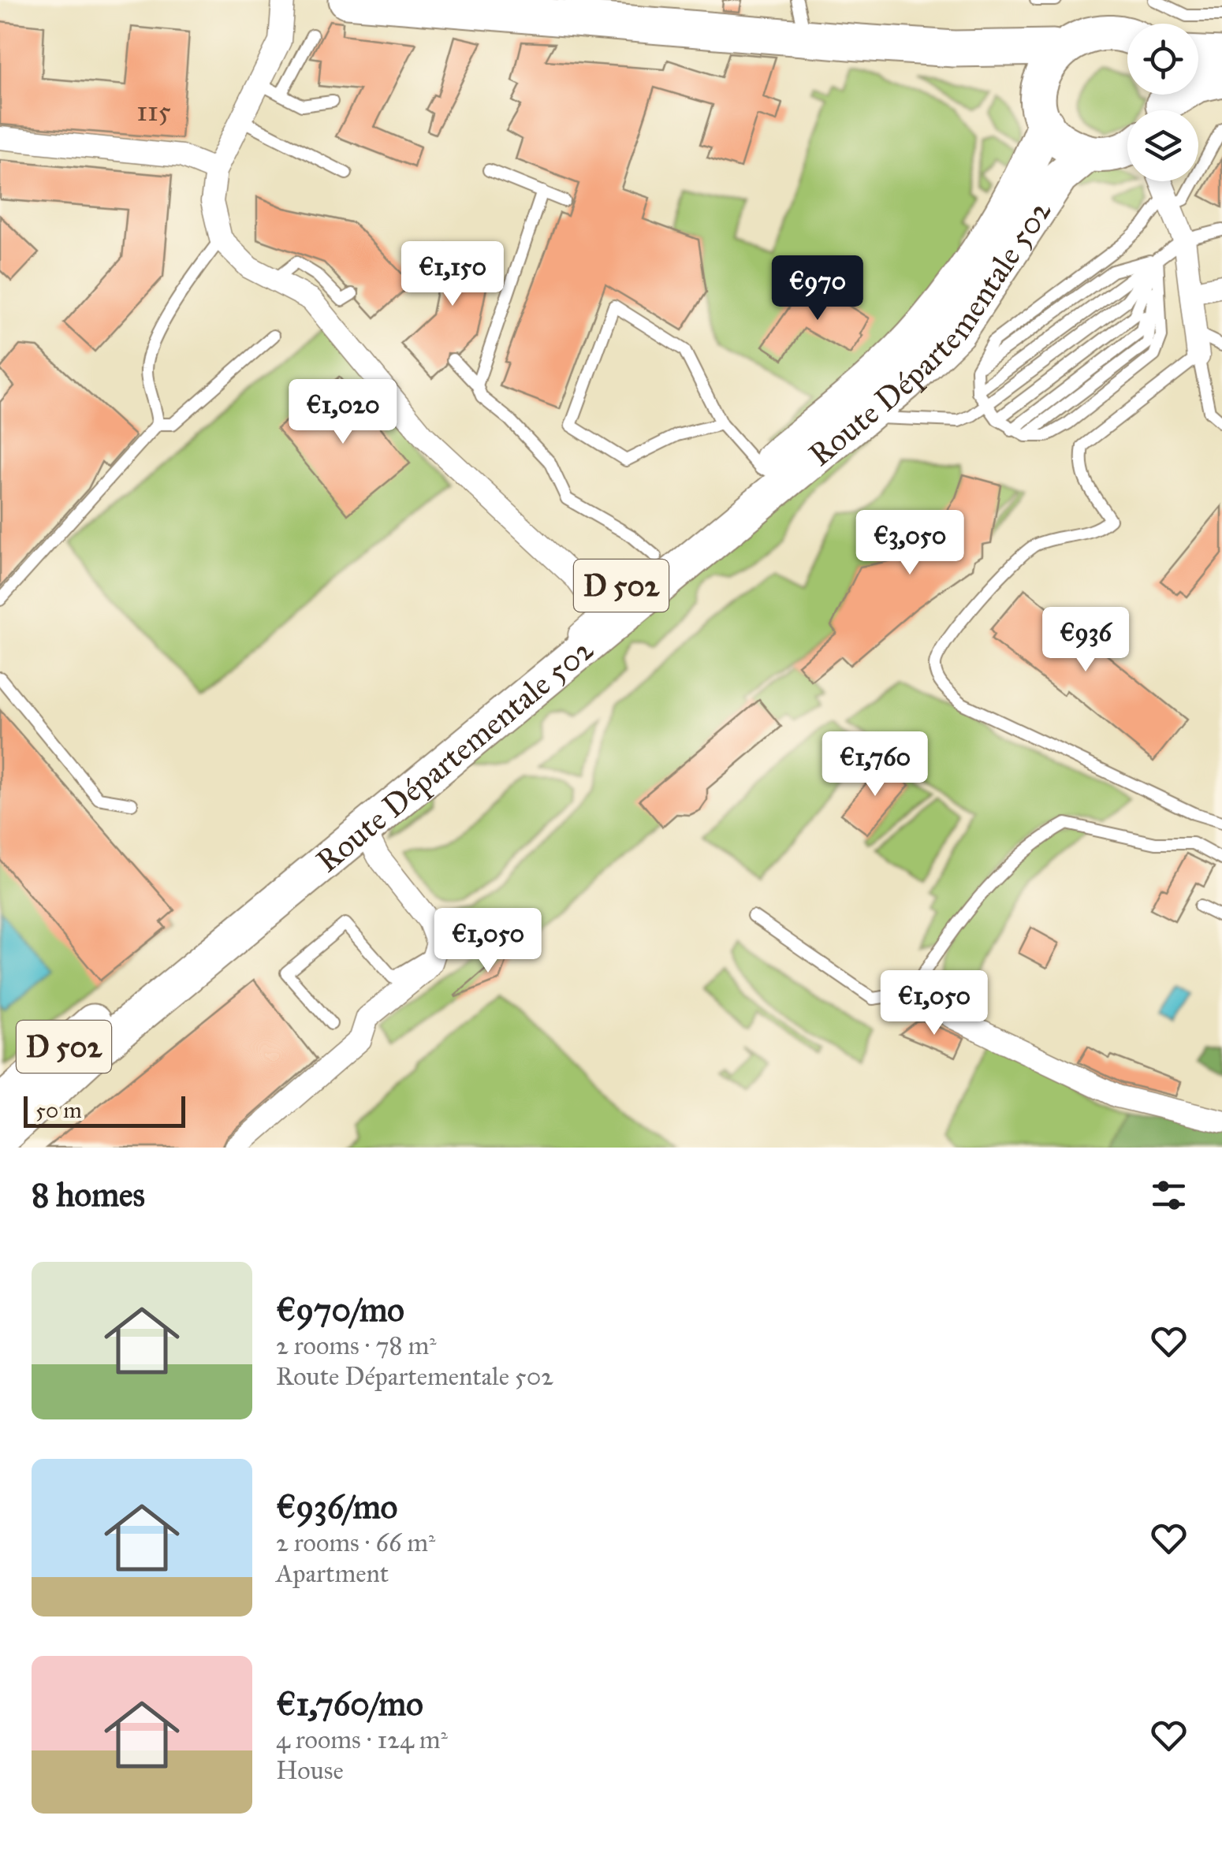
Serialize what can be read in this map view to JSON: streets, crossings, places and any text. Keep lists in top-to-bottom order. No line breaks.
{"streets":{"main road":["Route Départementale 502","D 502"]},"house_numbers":["115"],"scale_bar":"50 m","page":{"price":["€1,150","€970","€1,020","€3,050","€936","€1,760","€1,050","€1,050"],"scale":"50 m","heading":"8 homes","list":[{"name":"€970/mo","note":"2 rooms · 78 m² · Route Départementale 502"},{"name":"€936/mo","note":"2 rooms · 66 m² · Apartment"},{"name":"€1,760/mo","note":"4 rooms · 124 m² · House"}]}}
